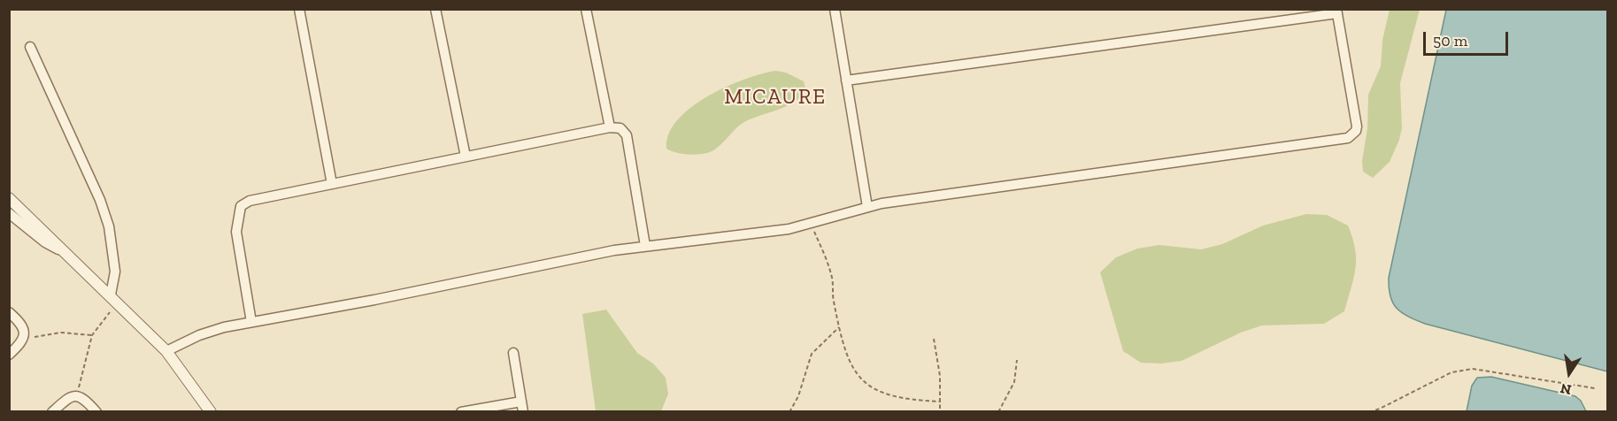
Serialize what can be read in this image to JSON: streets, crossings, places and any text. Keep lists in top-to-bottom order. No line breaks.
{"districts":["MICAURE"],"scale_bar":"50 m","north":"bottom"}
